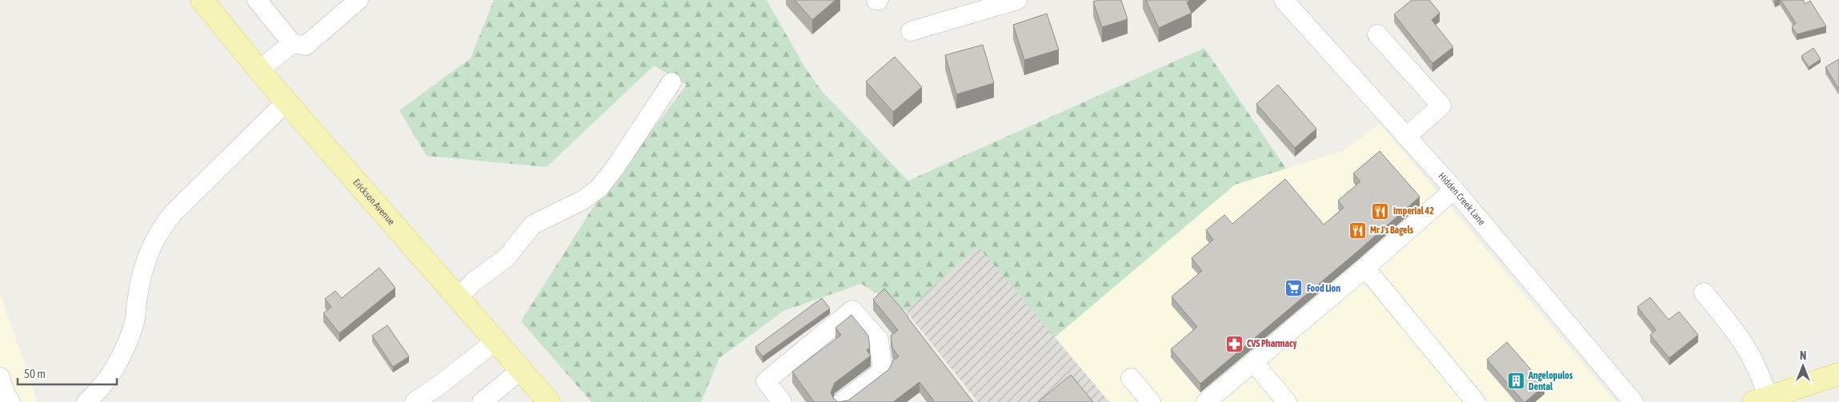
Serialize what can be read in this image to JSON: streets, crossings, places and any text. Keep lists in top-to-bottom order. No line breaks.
{"streets":{"main road":["Erickson Avenue"],"street":["Hidden Creek Lane"]},"places":{"restaurant":["Imperial 42","Mr J's Bagels"],"supermarket":["Food Lion"],"pharmacy":["CVS Pharmacy"],"building":["Angelopulos Dental"]},"scale_bar":"50 m","north":"top"}
